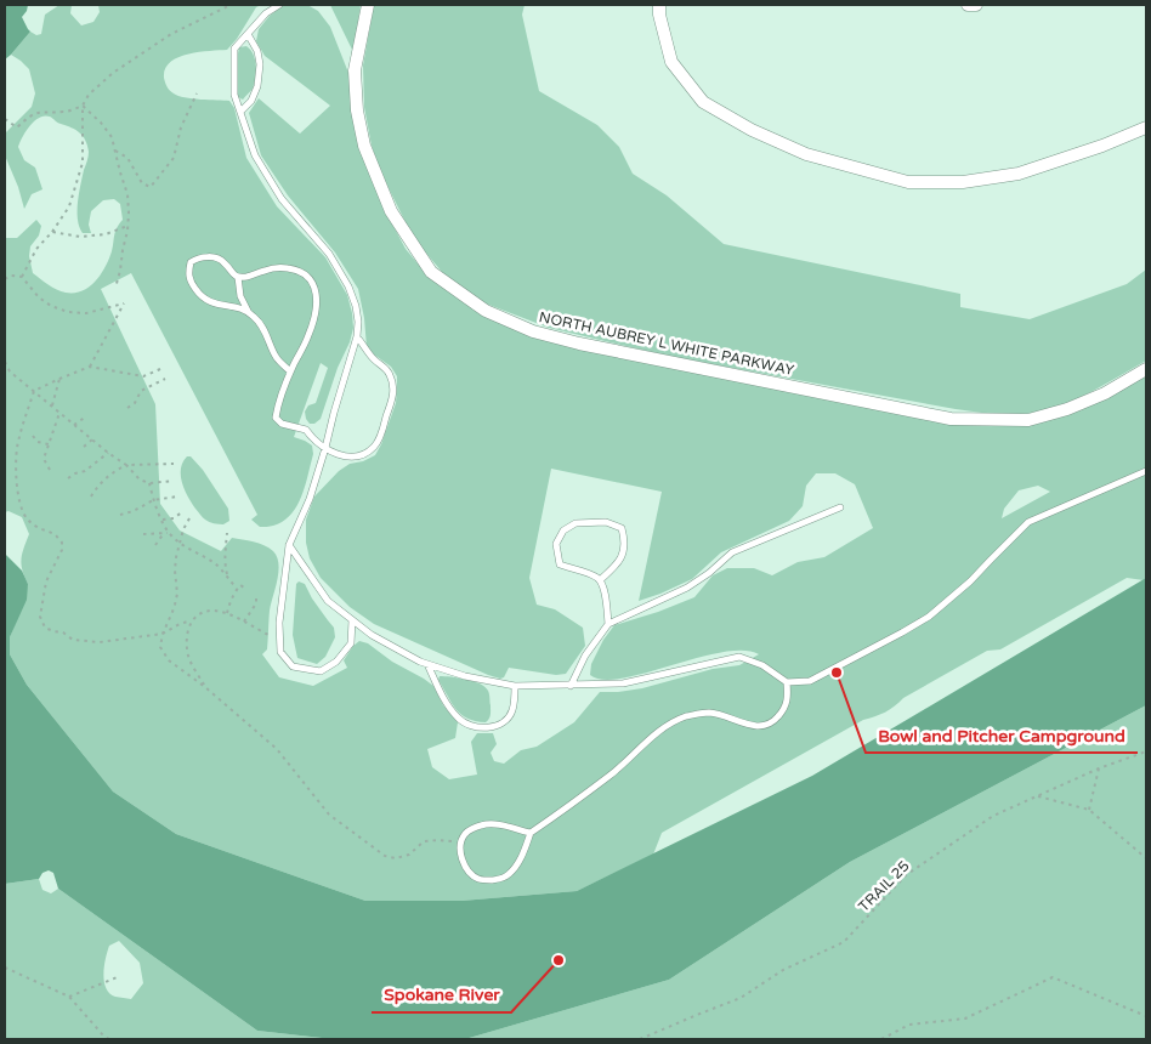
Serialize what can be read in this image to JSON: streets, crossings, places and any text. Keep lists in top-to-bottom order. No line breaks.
{"streets":{"street":["NORTH AUBREY L WHITE PARKWAY"],"path":["TRAIL 25"]},"places":["Bowl and Pitcher Campground","Spokane River"]}
